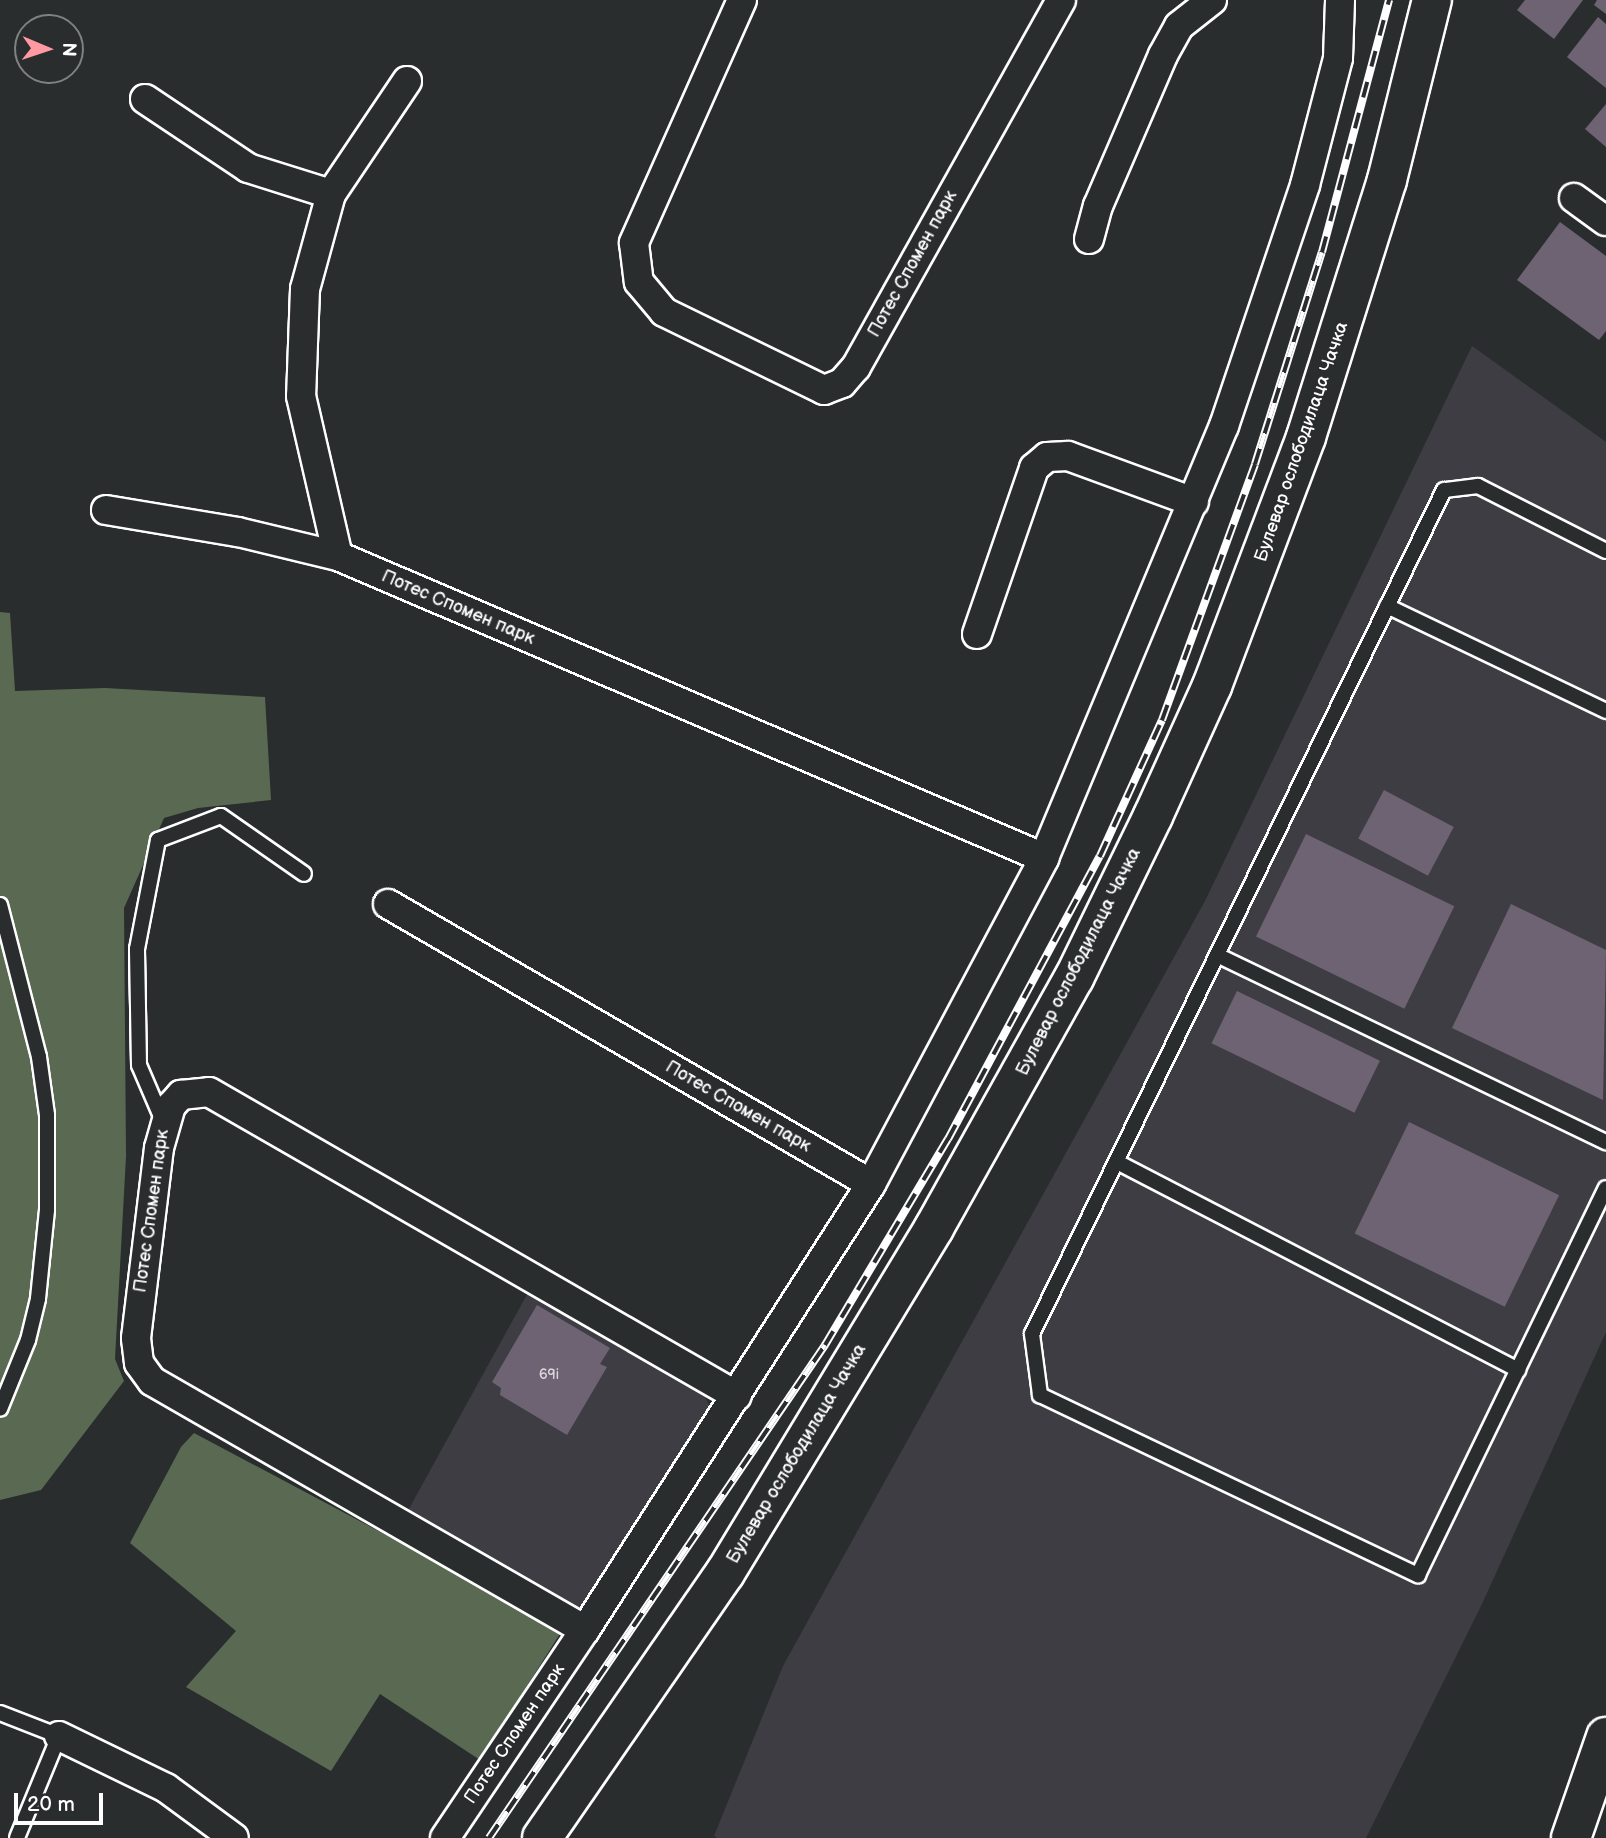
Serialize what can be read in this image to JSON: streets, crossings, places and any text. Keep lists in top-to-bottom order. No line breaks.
{"streets":{"main road":["Булевар ослободилаца Чачка"],"street":["Потес Спомен парк"]},"house_numbers":["69i"],"scale_bar":"20 m","north":"right"}
